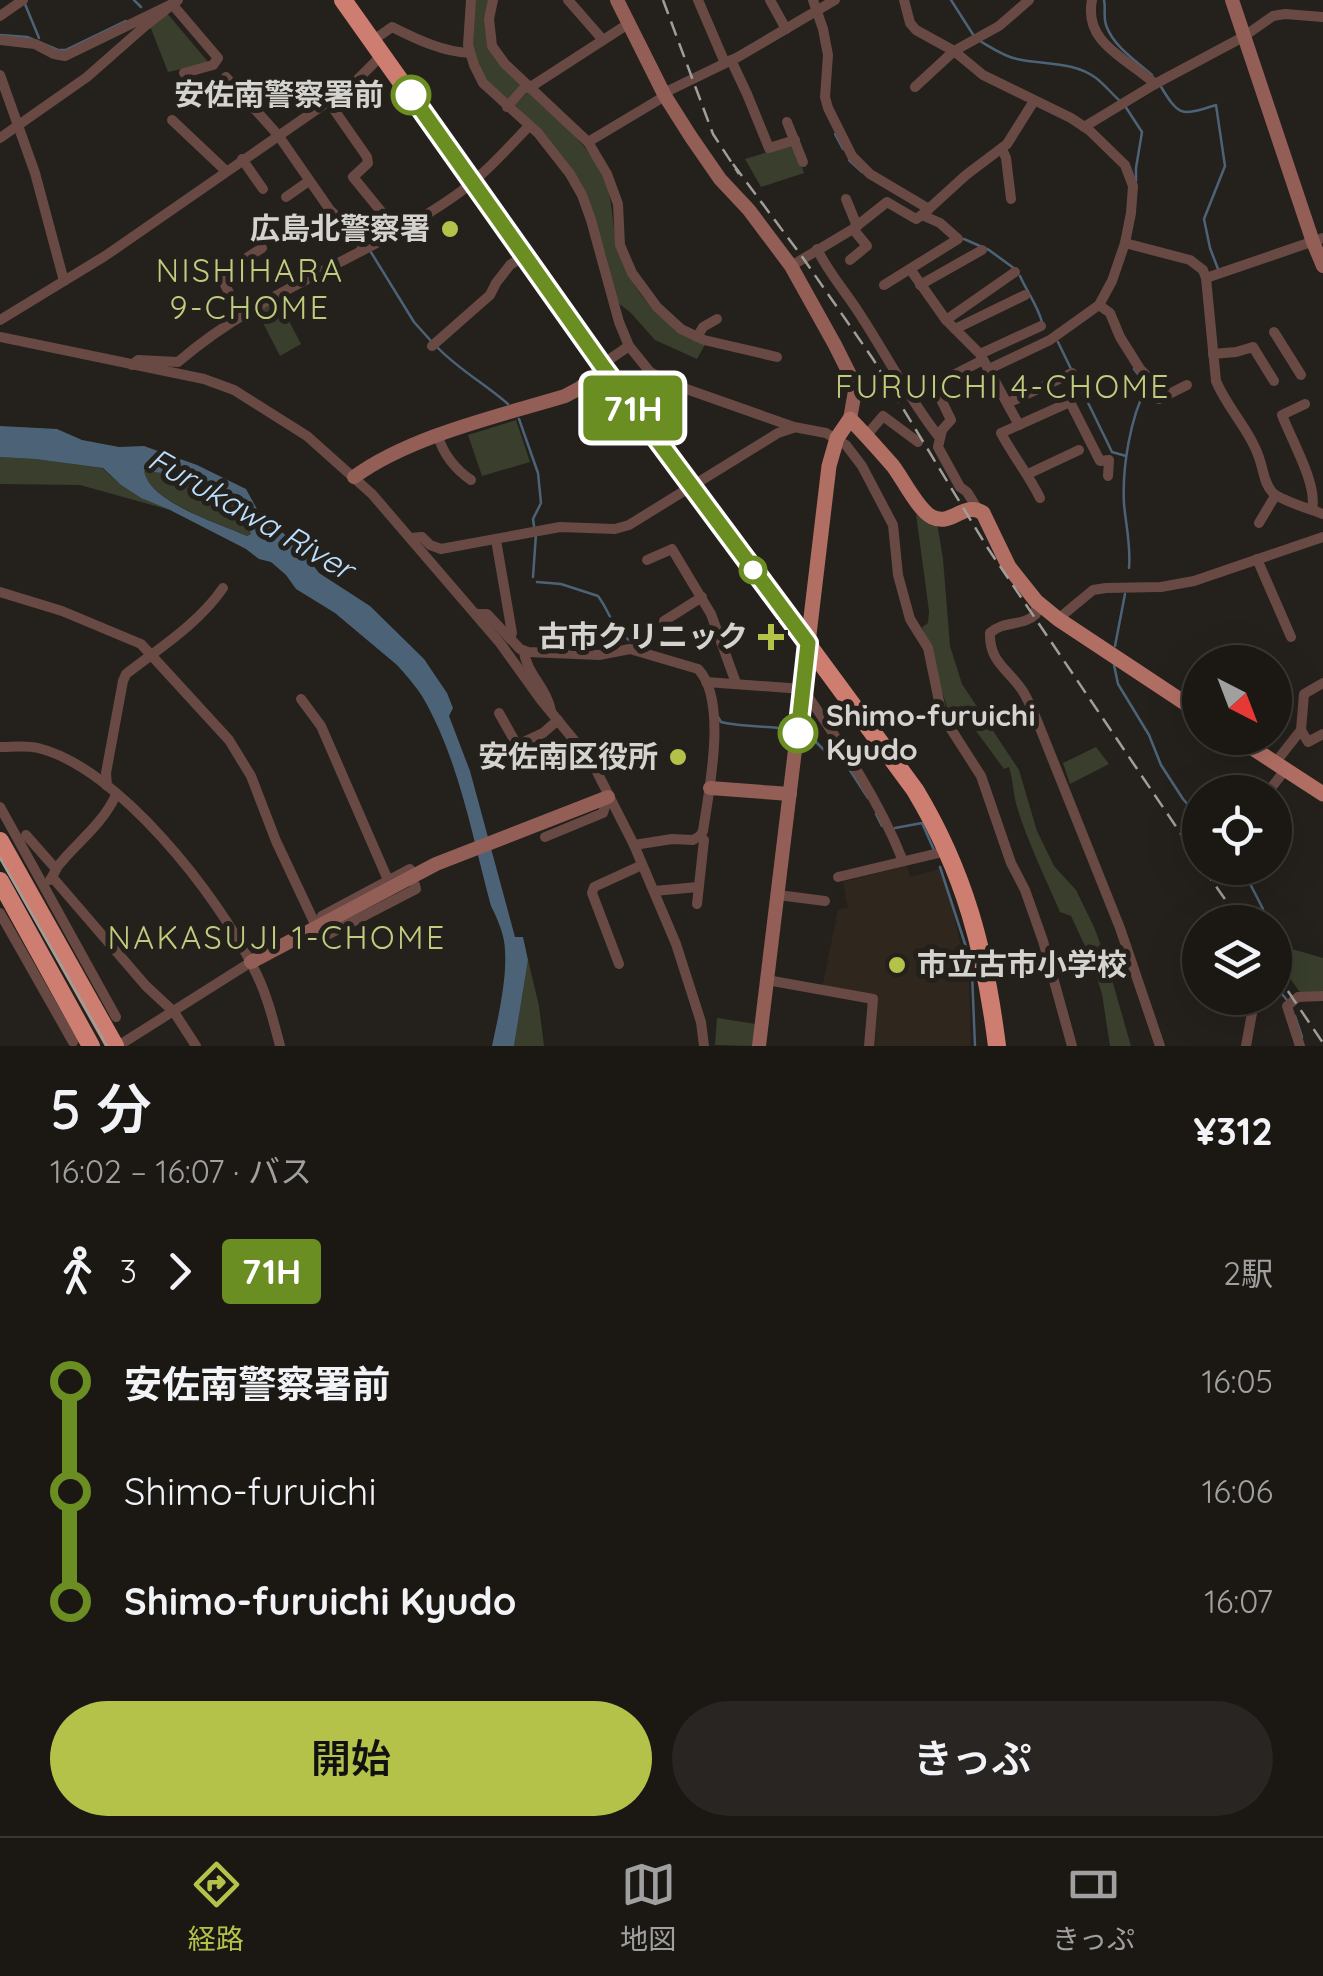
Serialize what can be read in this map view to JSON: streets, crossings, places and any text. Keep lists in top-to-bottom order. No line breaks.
{"districts":["NISHIHARA 9-CHOME","FURUICHI 4-CHOME","NAKASUJI 1-CHOME"],"water":["Furukawa River"],"places":{"other":["安佐南警察署前","広島北警察署","Shimo-furuichi Kyudo","安佐南区役所","市立古市小学校"],"health":["古市クリニック"]},"lines":["bus line 71H"],"north":"bottom right","page":{"on_map":"71H","heading":["5 分","16:02 – 16:07 · バス","¥312"],"legs":["3","71H","2駅"],"list":[{"name":"安佐南警察署前","value":"16:05"},{"name":"Shimo-furuichi","value":"16:06"},{"name":"Shimo-furuichi Kyudo","value":"16:07"}],"buttons":["開始","きっぷ"],"tabs":["経路","地図","きっぷ"]}}
